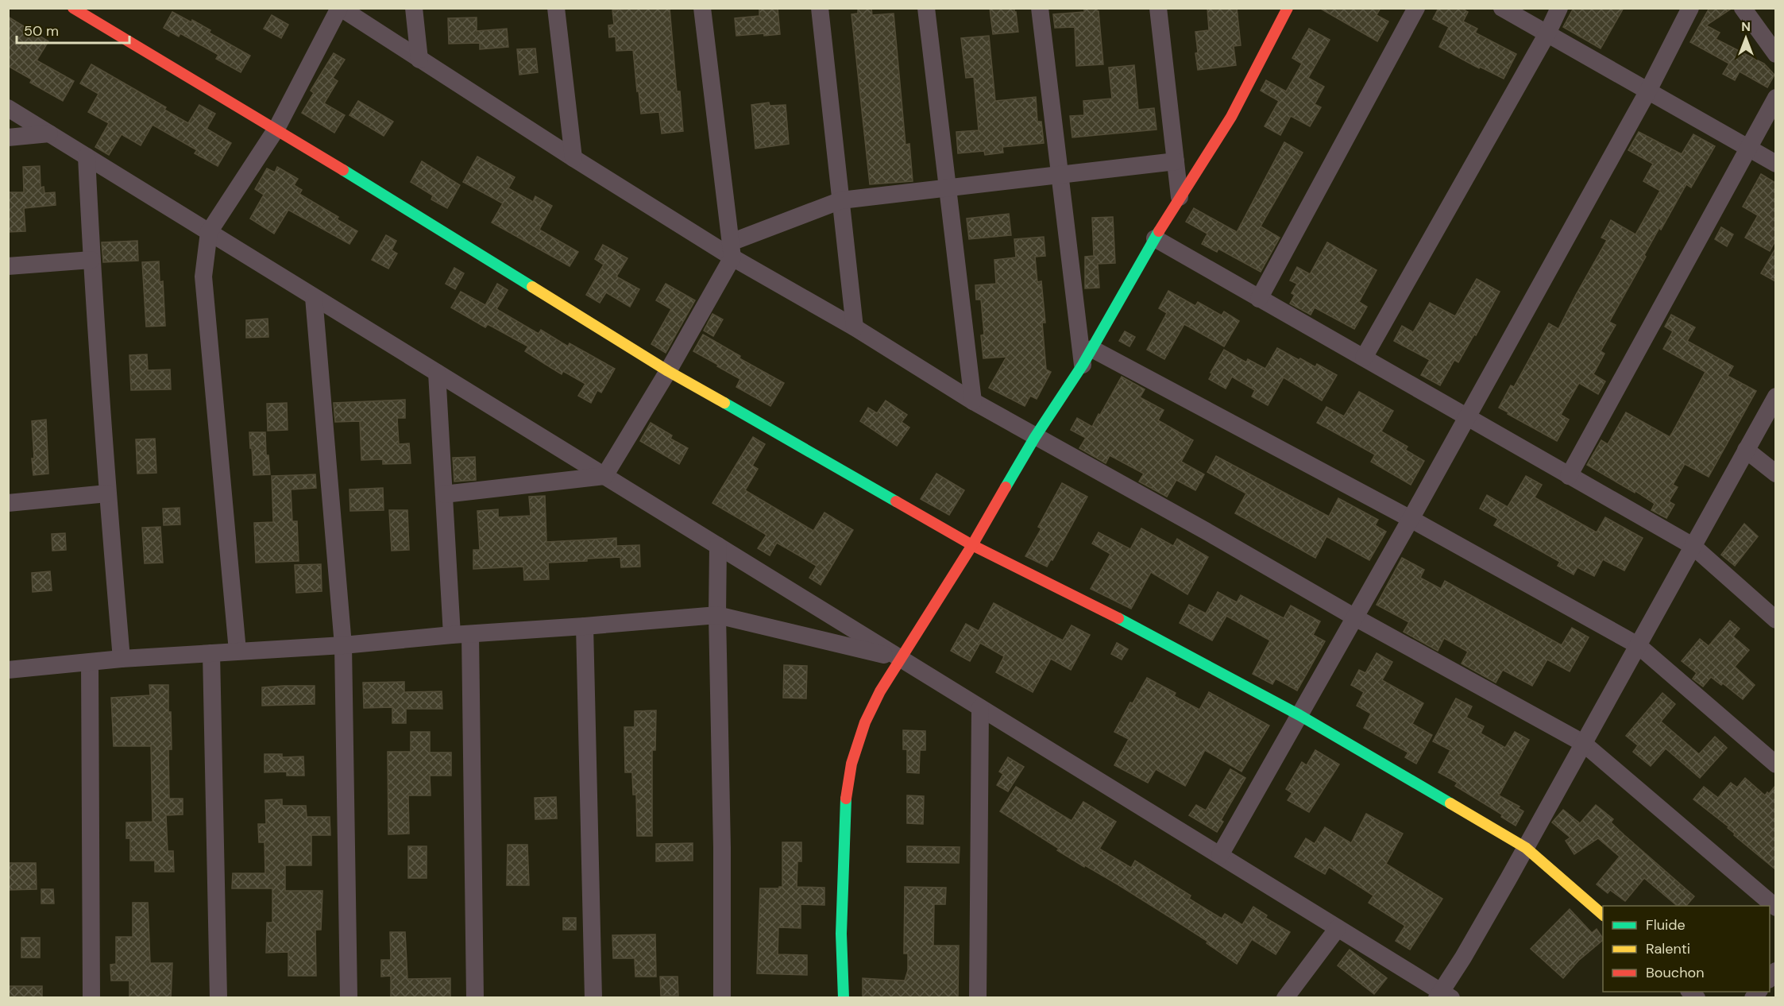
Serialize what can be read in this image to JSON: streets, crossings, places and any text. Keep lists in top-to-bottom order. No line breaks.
{"legend":["Fluide","Ralenti","Bouchon"],"scale_bar":"50 m","north":"top"}
